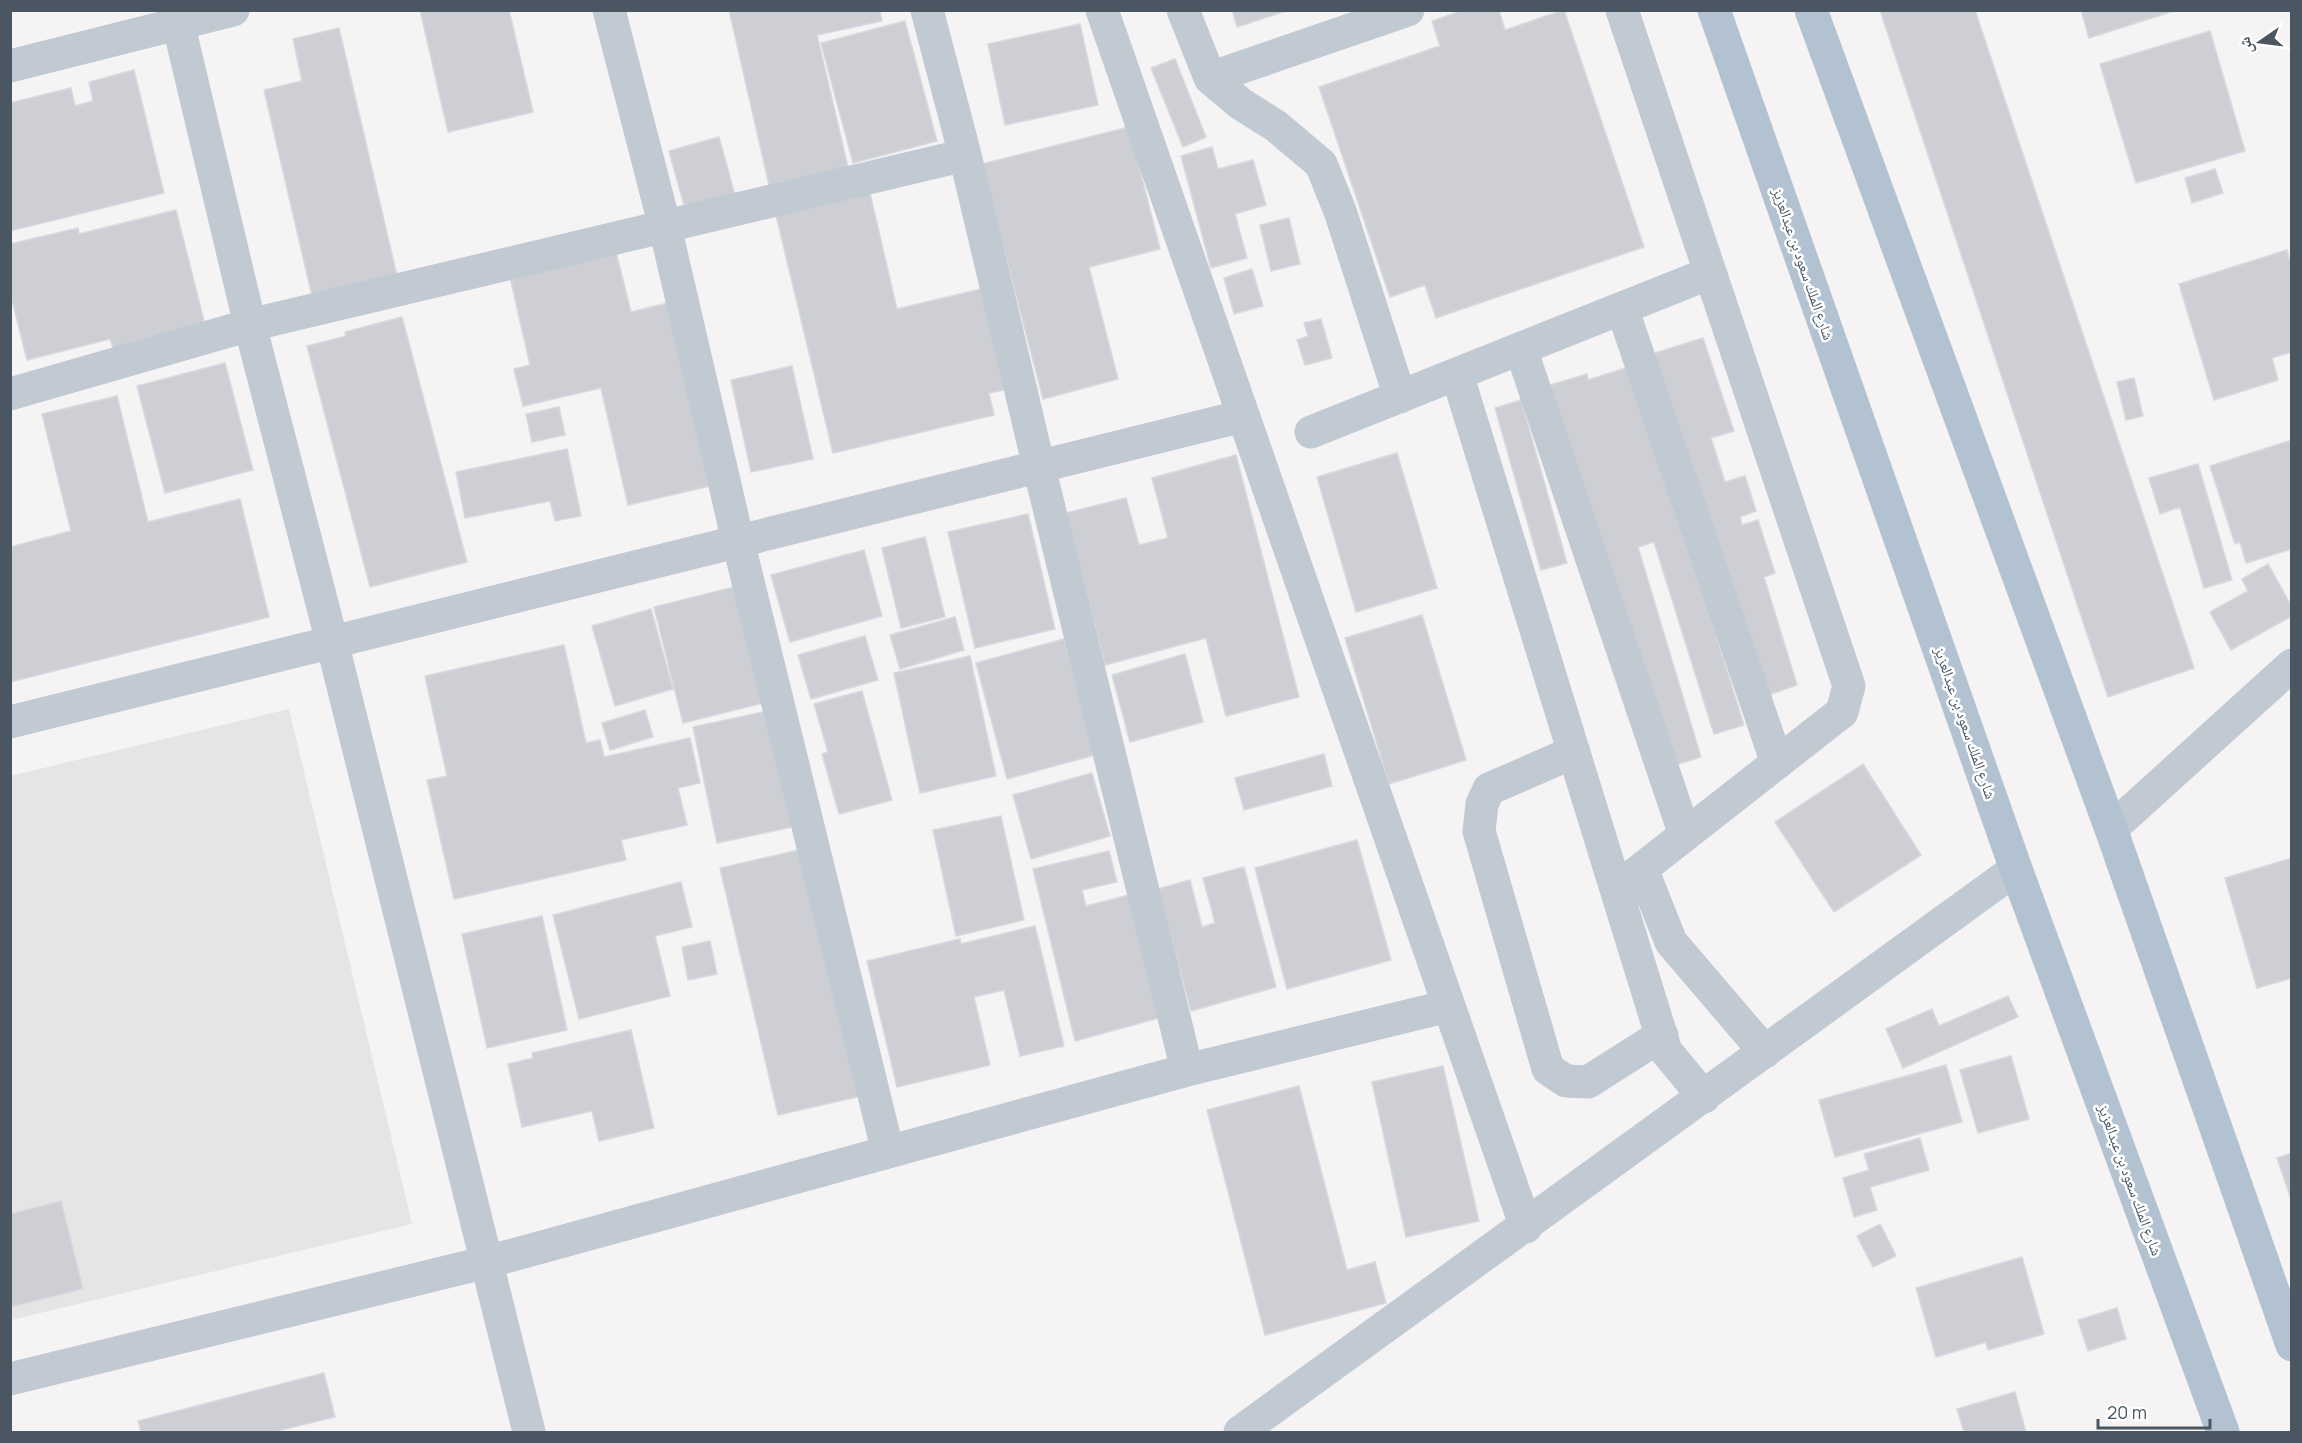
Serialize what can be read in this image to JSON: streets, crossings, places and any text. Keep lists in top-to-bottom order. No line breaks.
{"streets":{"main road":["شارع الملك سعود بن عبدالعزيز"]},"scale_bar":"20 m","north":"left"}
